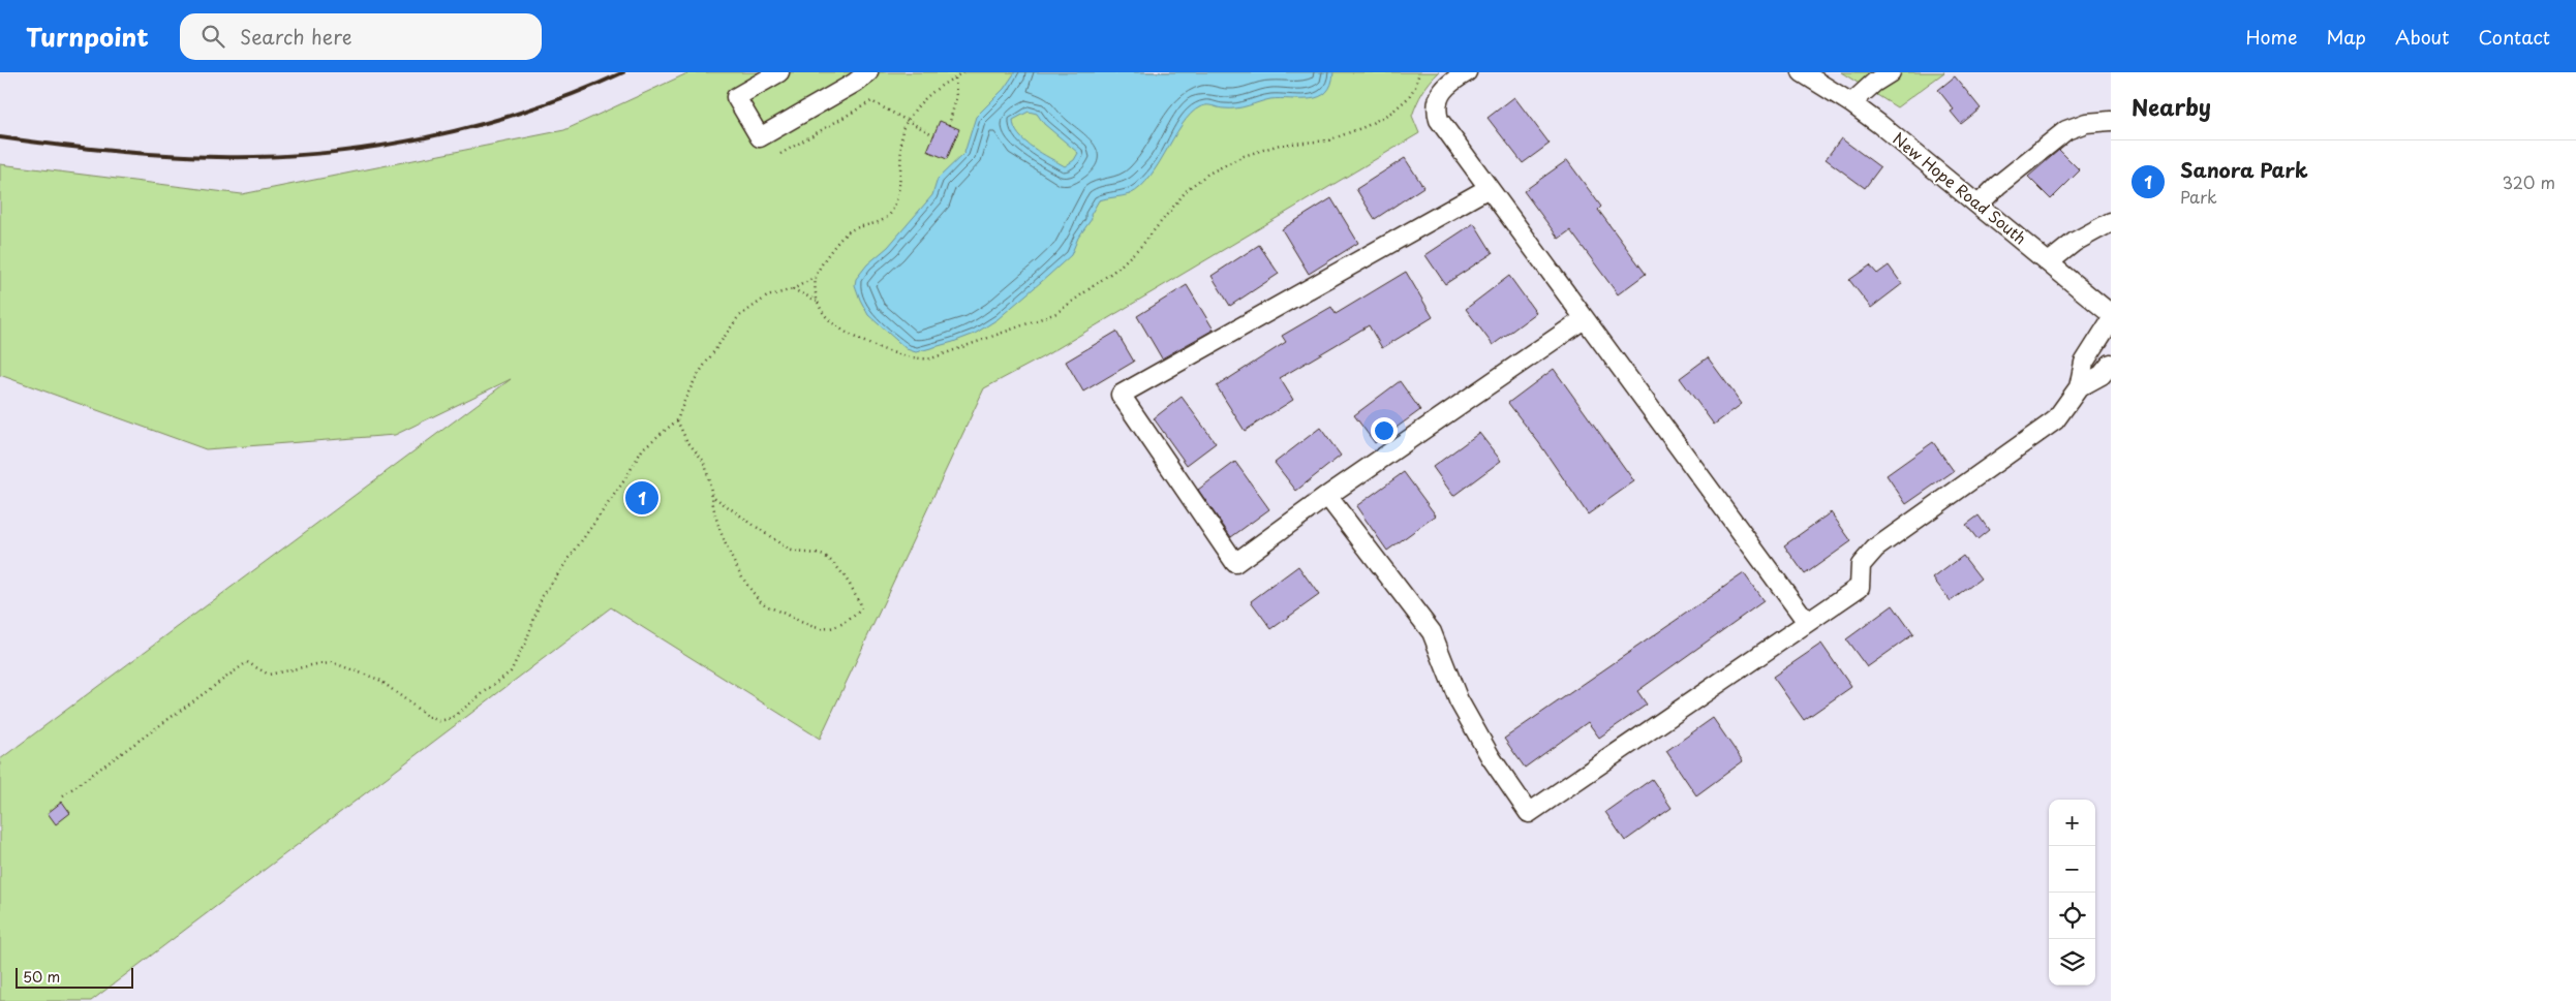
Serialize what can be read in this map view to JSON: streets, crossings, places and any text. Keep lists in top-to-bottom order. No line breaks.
{"streets":{"street":["New Hope Road South"]},"scale_bar":"50 m","page":{"header":"Turnpoint","search":"Search here","nav":["Home","Map","About","Contact"],"heading":"Nearby","list":[{"mark":"1","name":"Sanora Park","note":"Park","value":"320 m"}],"pins":"1","map_buttons":["+","−"],"scale":"50 m"}}
